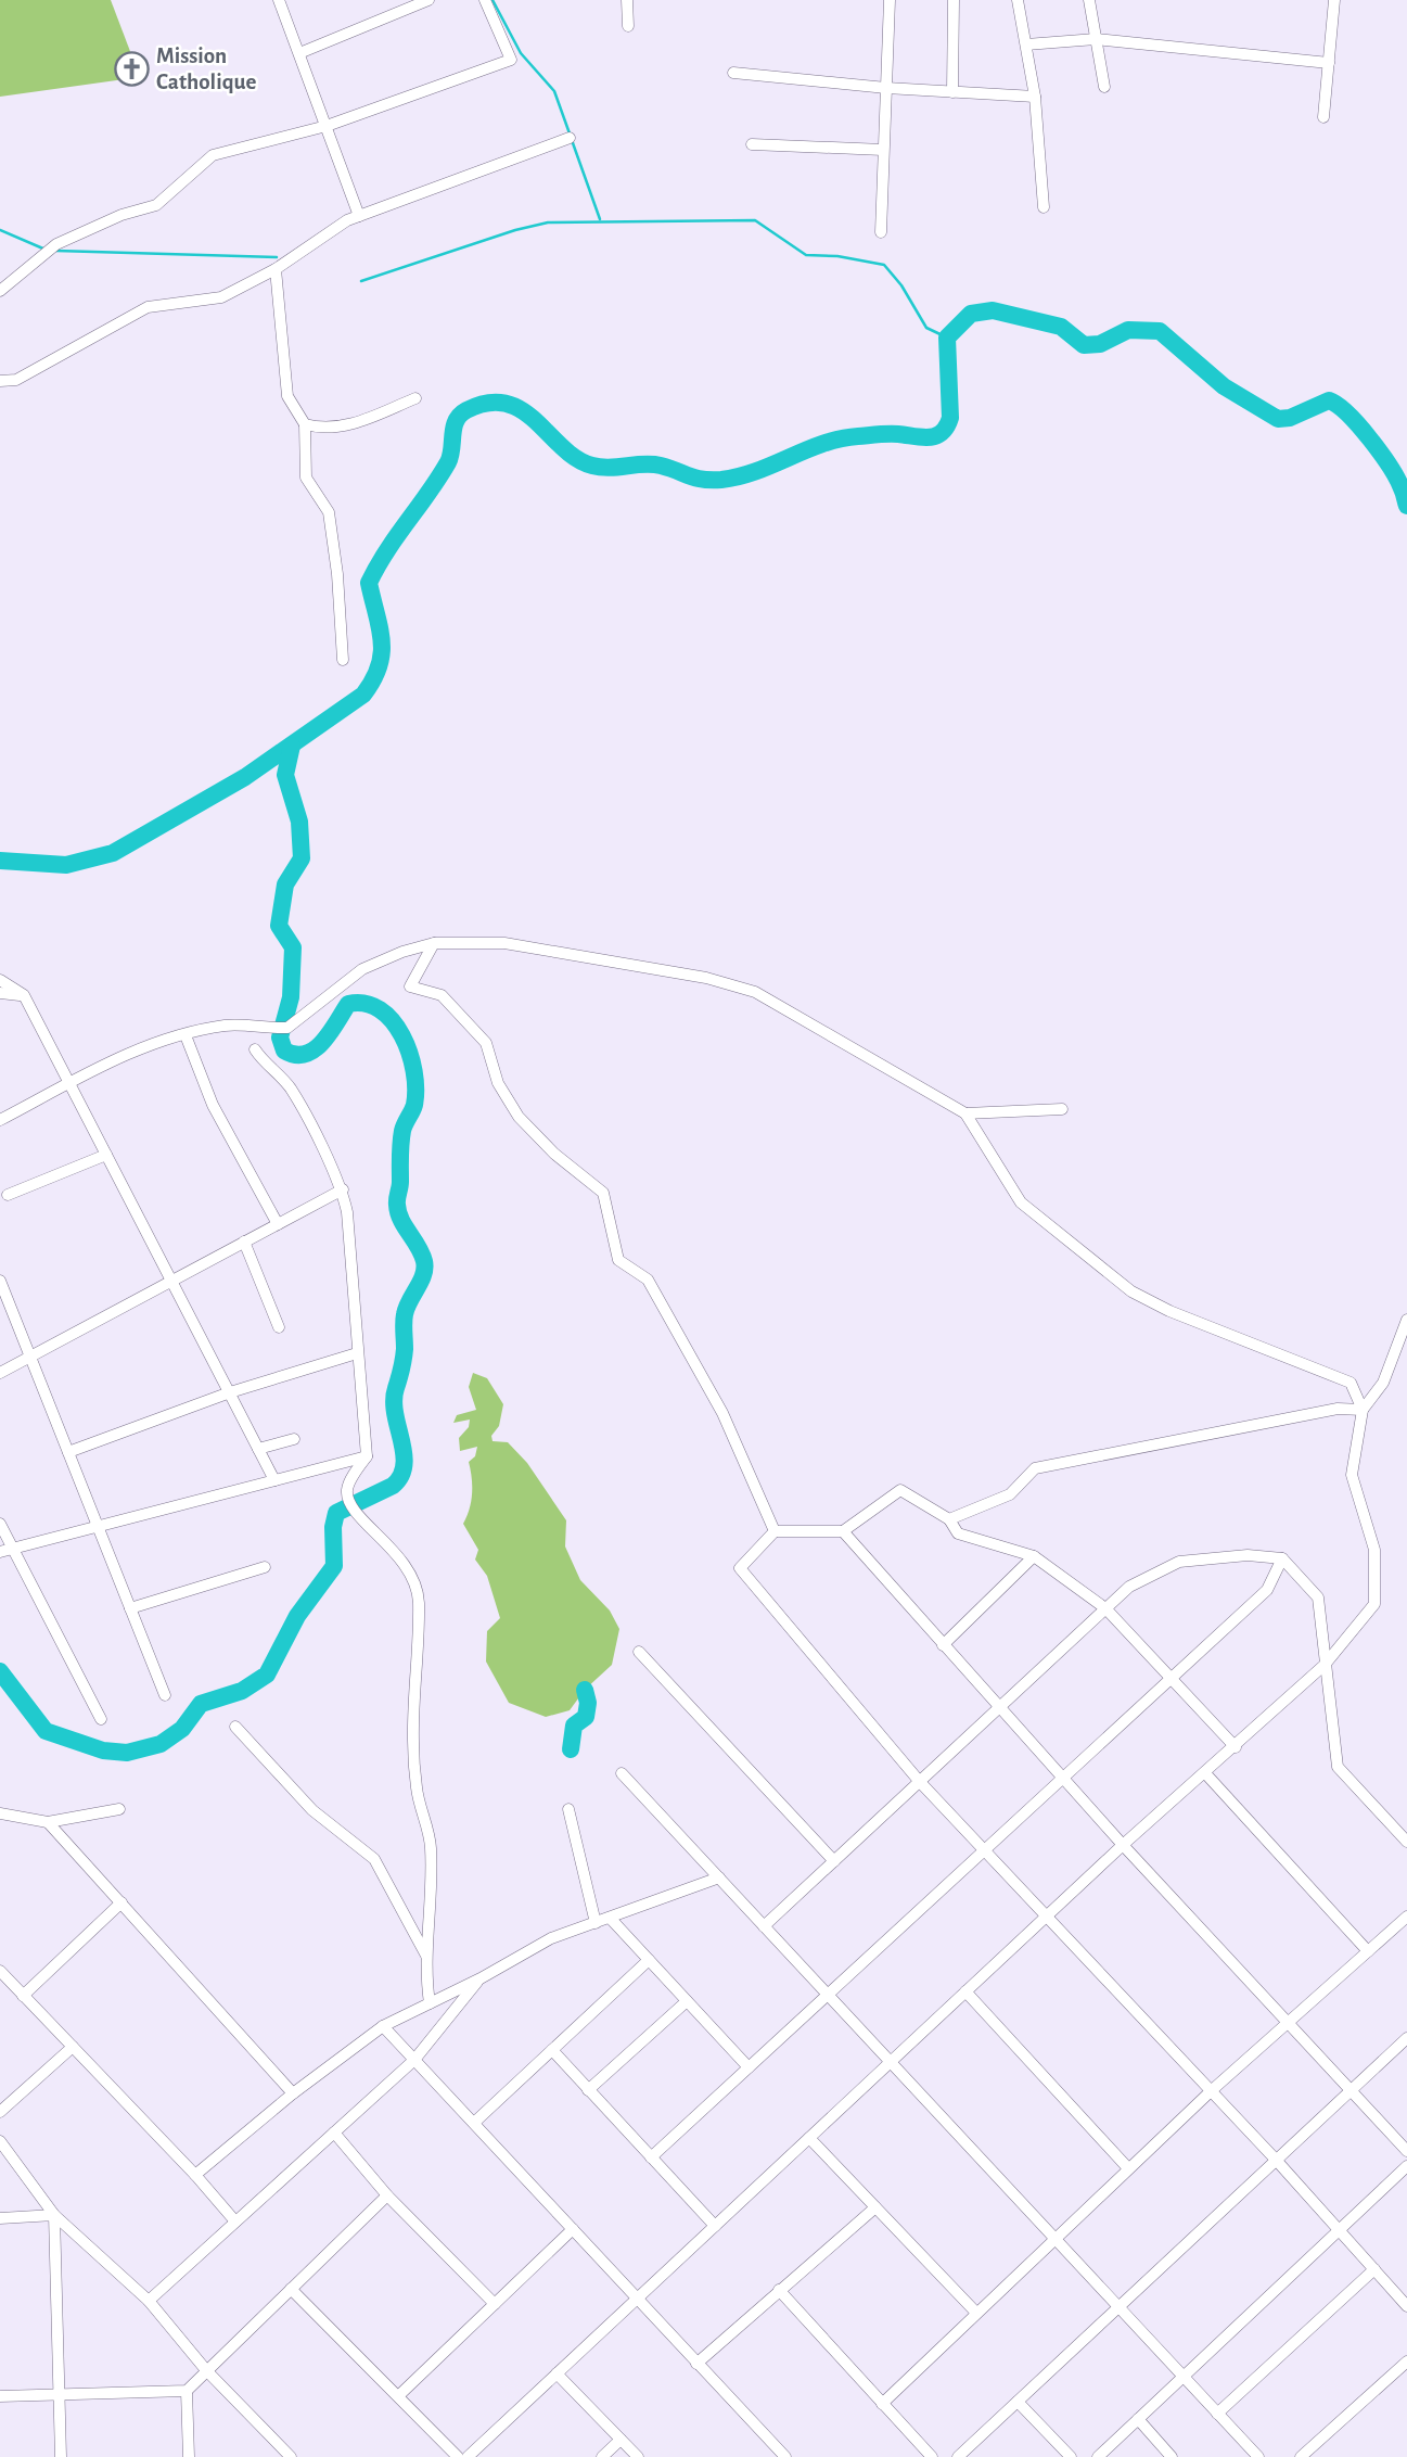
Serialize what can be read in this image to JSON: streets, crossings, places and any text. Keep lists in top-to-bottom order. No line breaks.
{"places":{"church":["Mission Catholique"]}}
